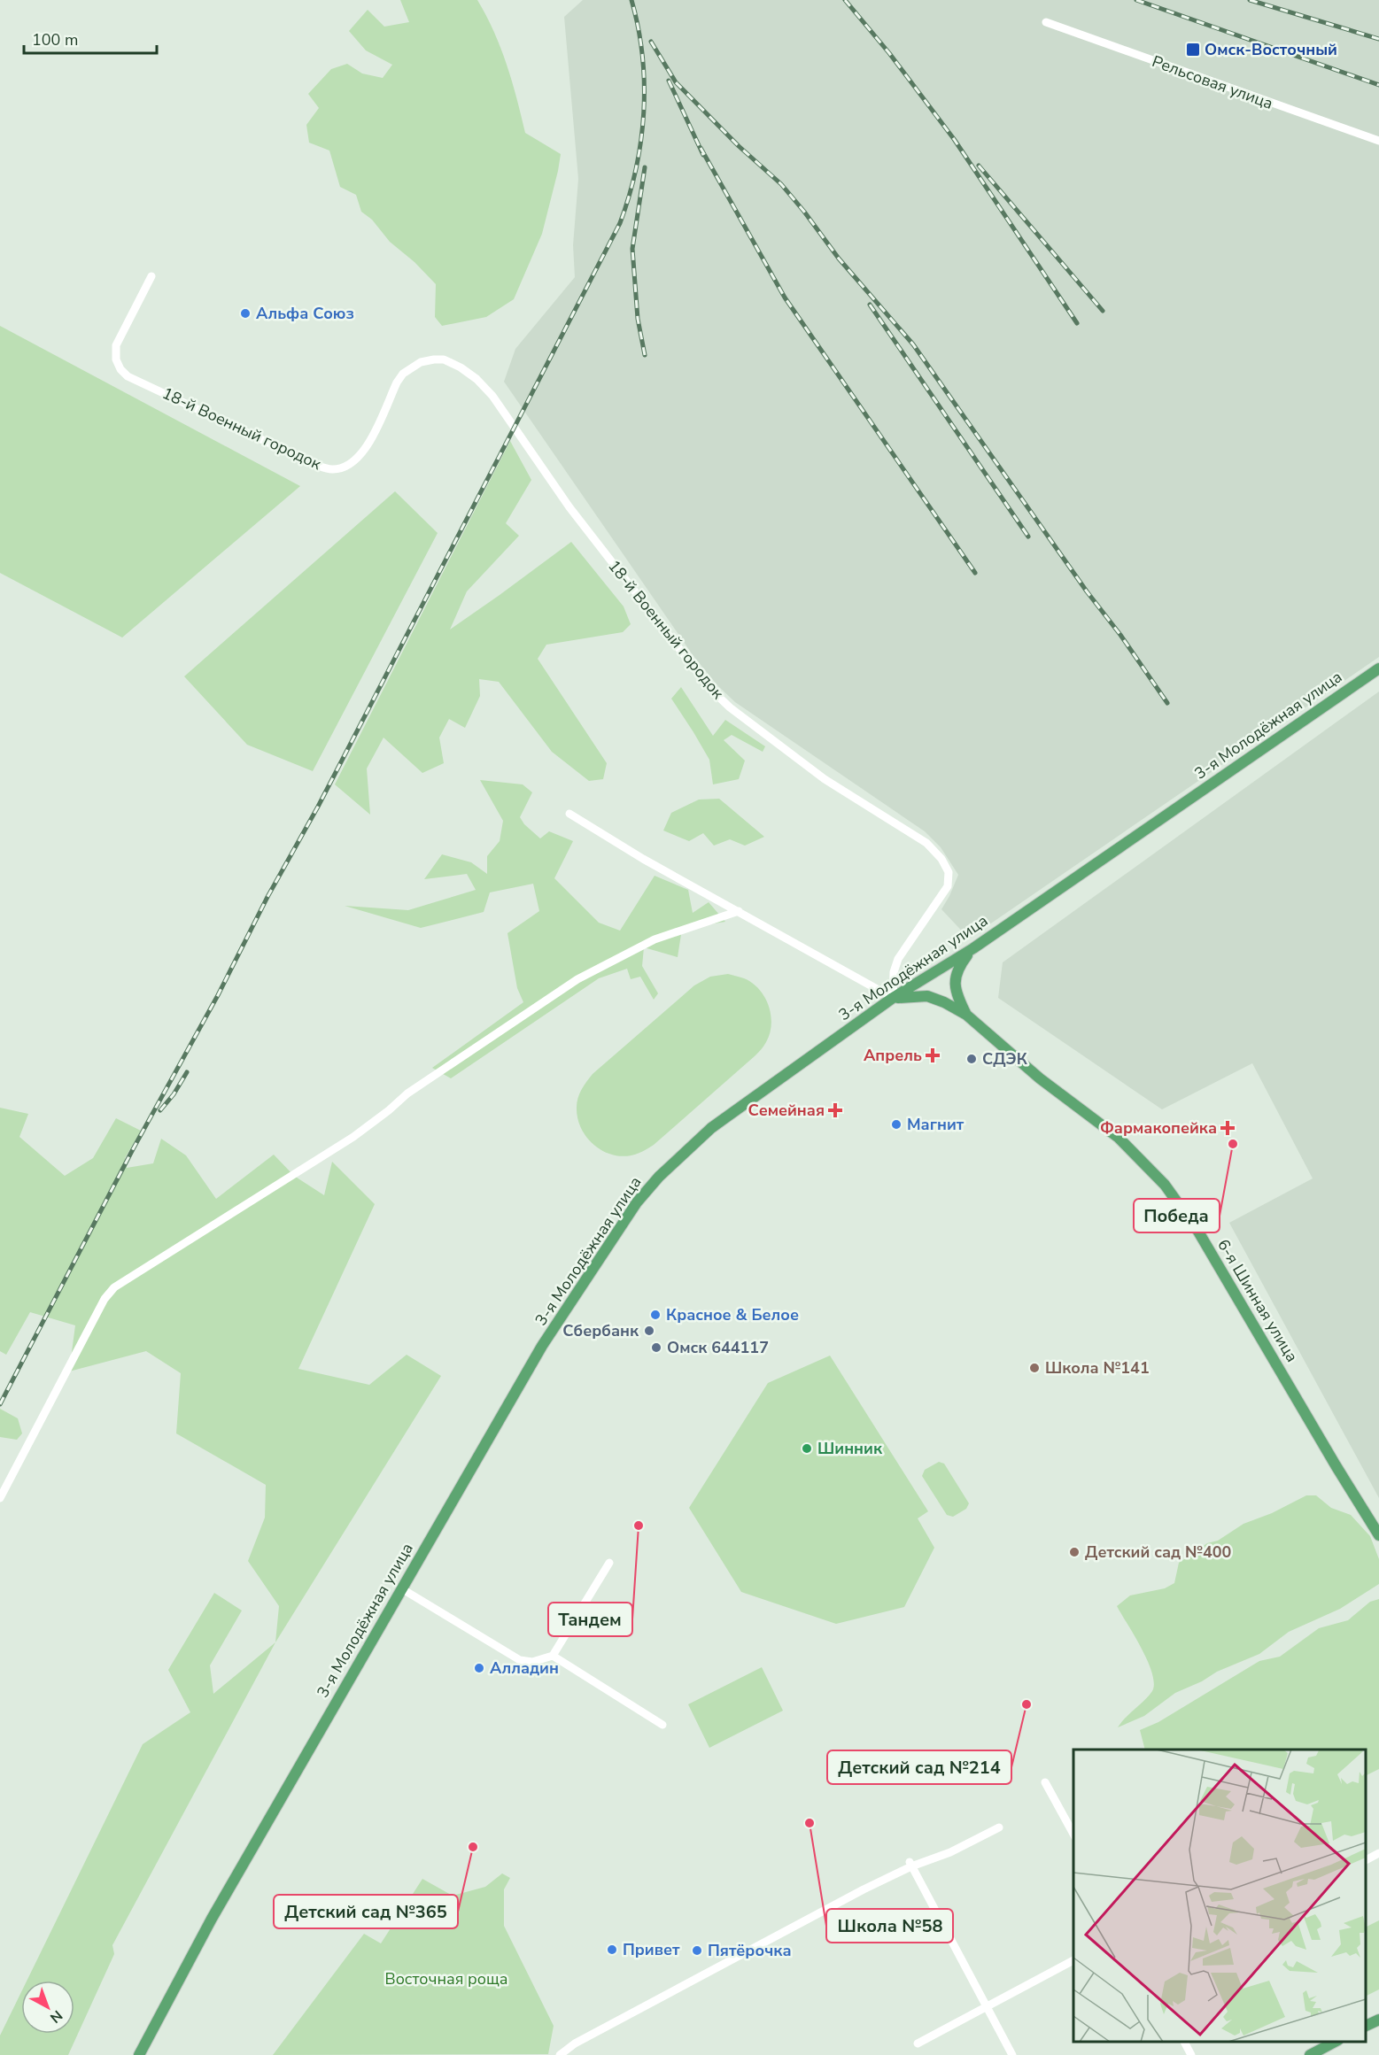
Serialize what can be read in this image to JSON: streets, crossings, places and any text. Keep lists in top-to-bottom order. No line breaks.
{"streets":{"main road":["3-я Молодёжная улица","6-я Шинная улица"],"street":["Рельсовая улица","18-й Военный городок"]},"crossings":[["18-й Военный городок","3-я Молодёжная улица"],["18-й Военный городок","6-я Шинная улица"],["3-я Молодёжная улица","6-я Шинная улица"]],"parks":["Восточная роща"],"places":{"transit":["Омск-Восточный"],"other":["Альфа Союз","СДЭК","Магнит","Победа","Красное & Белое","Сбербанк","Омск 644117","Школа №141","Шинник","Тандем","Детский сад №400","Алладин","Детский сад №214","Школа №58","Детский сад №365","Привет","Пятёрочка"],"health":["Апрель","Семейная","Фармакопейка"]},"scale_bar":"100 m","north":"bottom right"}
